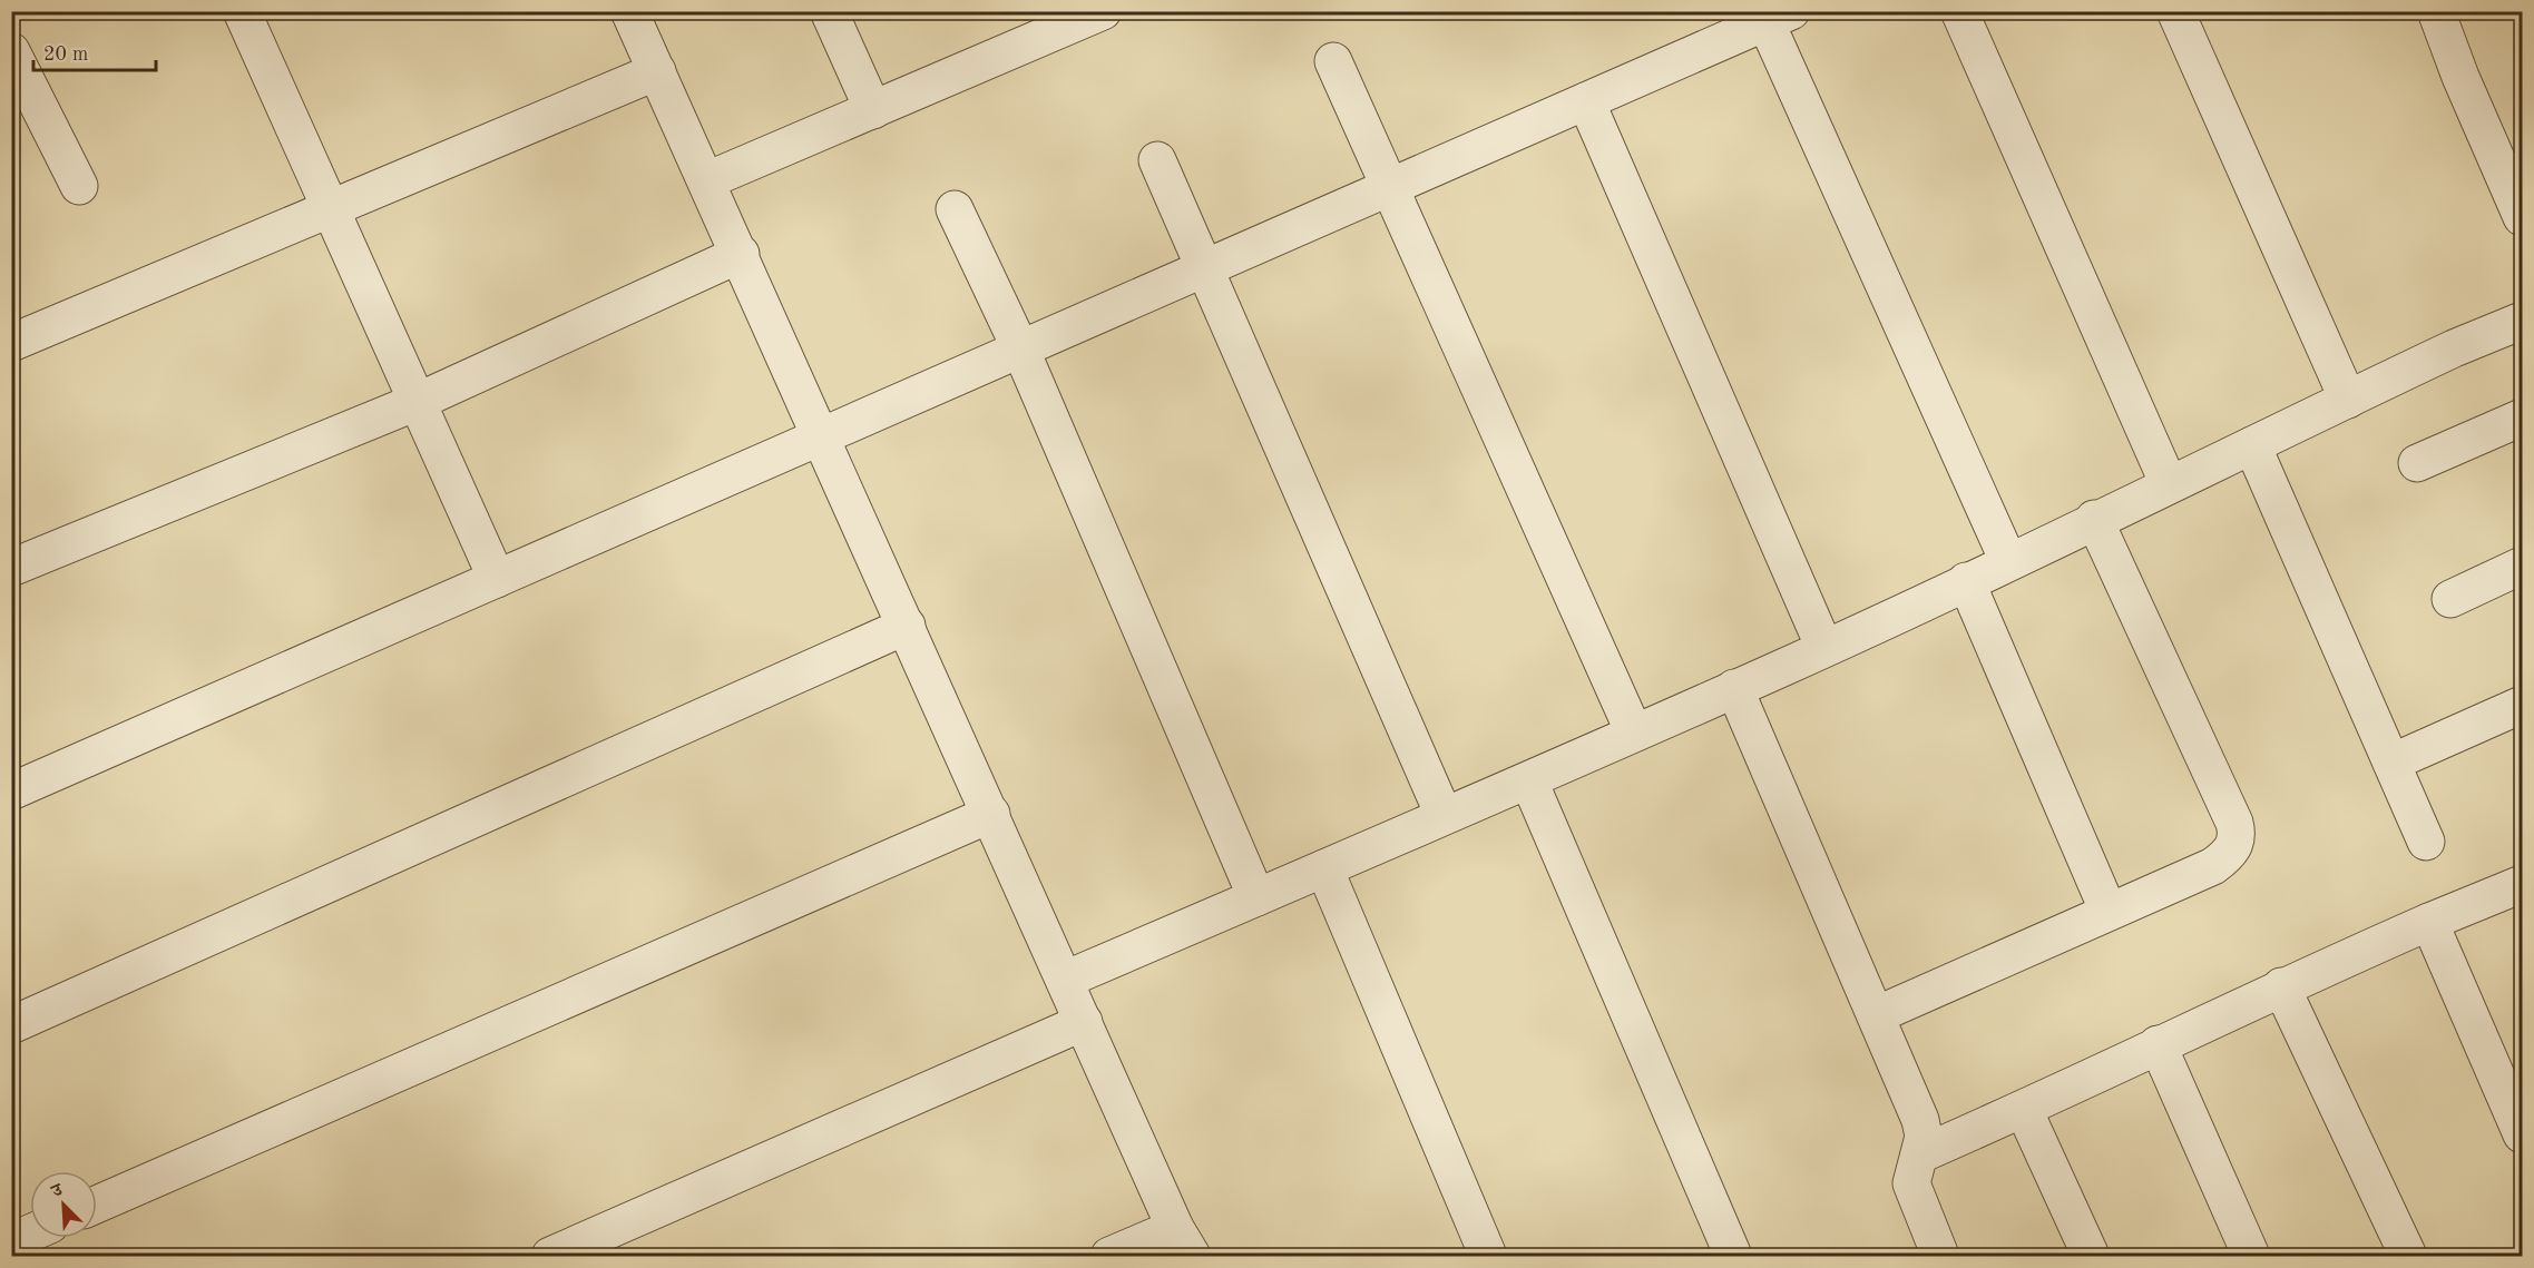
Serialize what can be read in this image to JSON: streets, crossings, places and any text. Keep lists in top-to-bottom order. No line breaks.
{"scale_bar":"20 m","north":"top left"}
